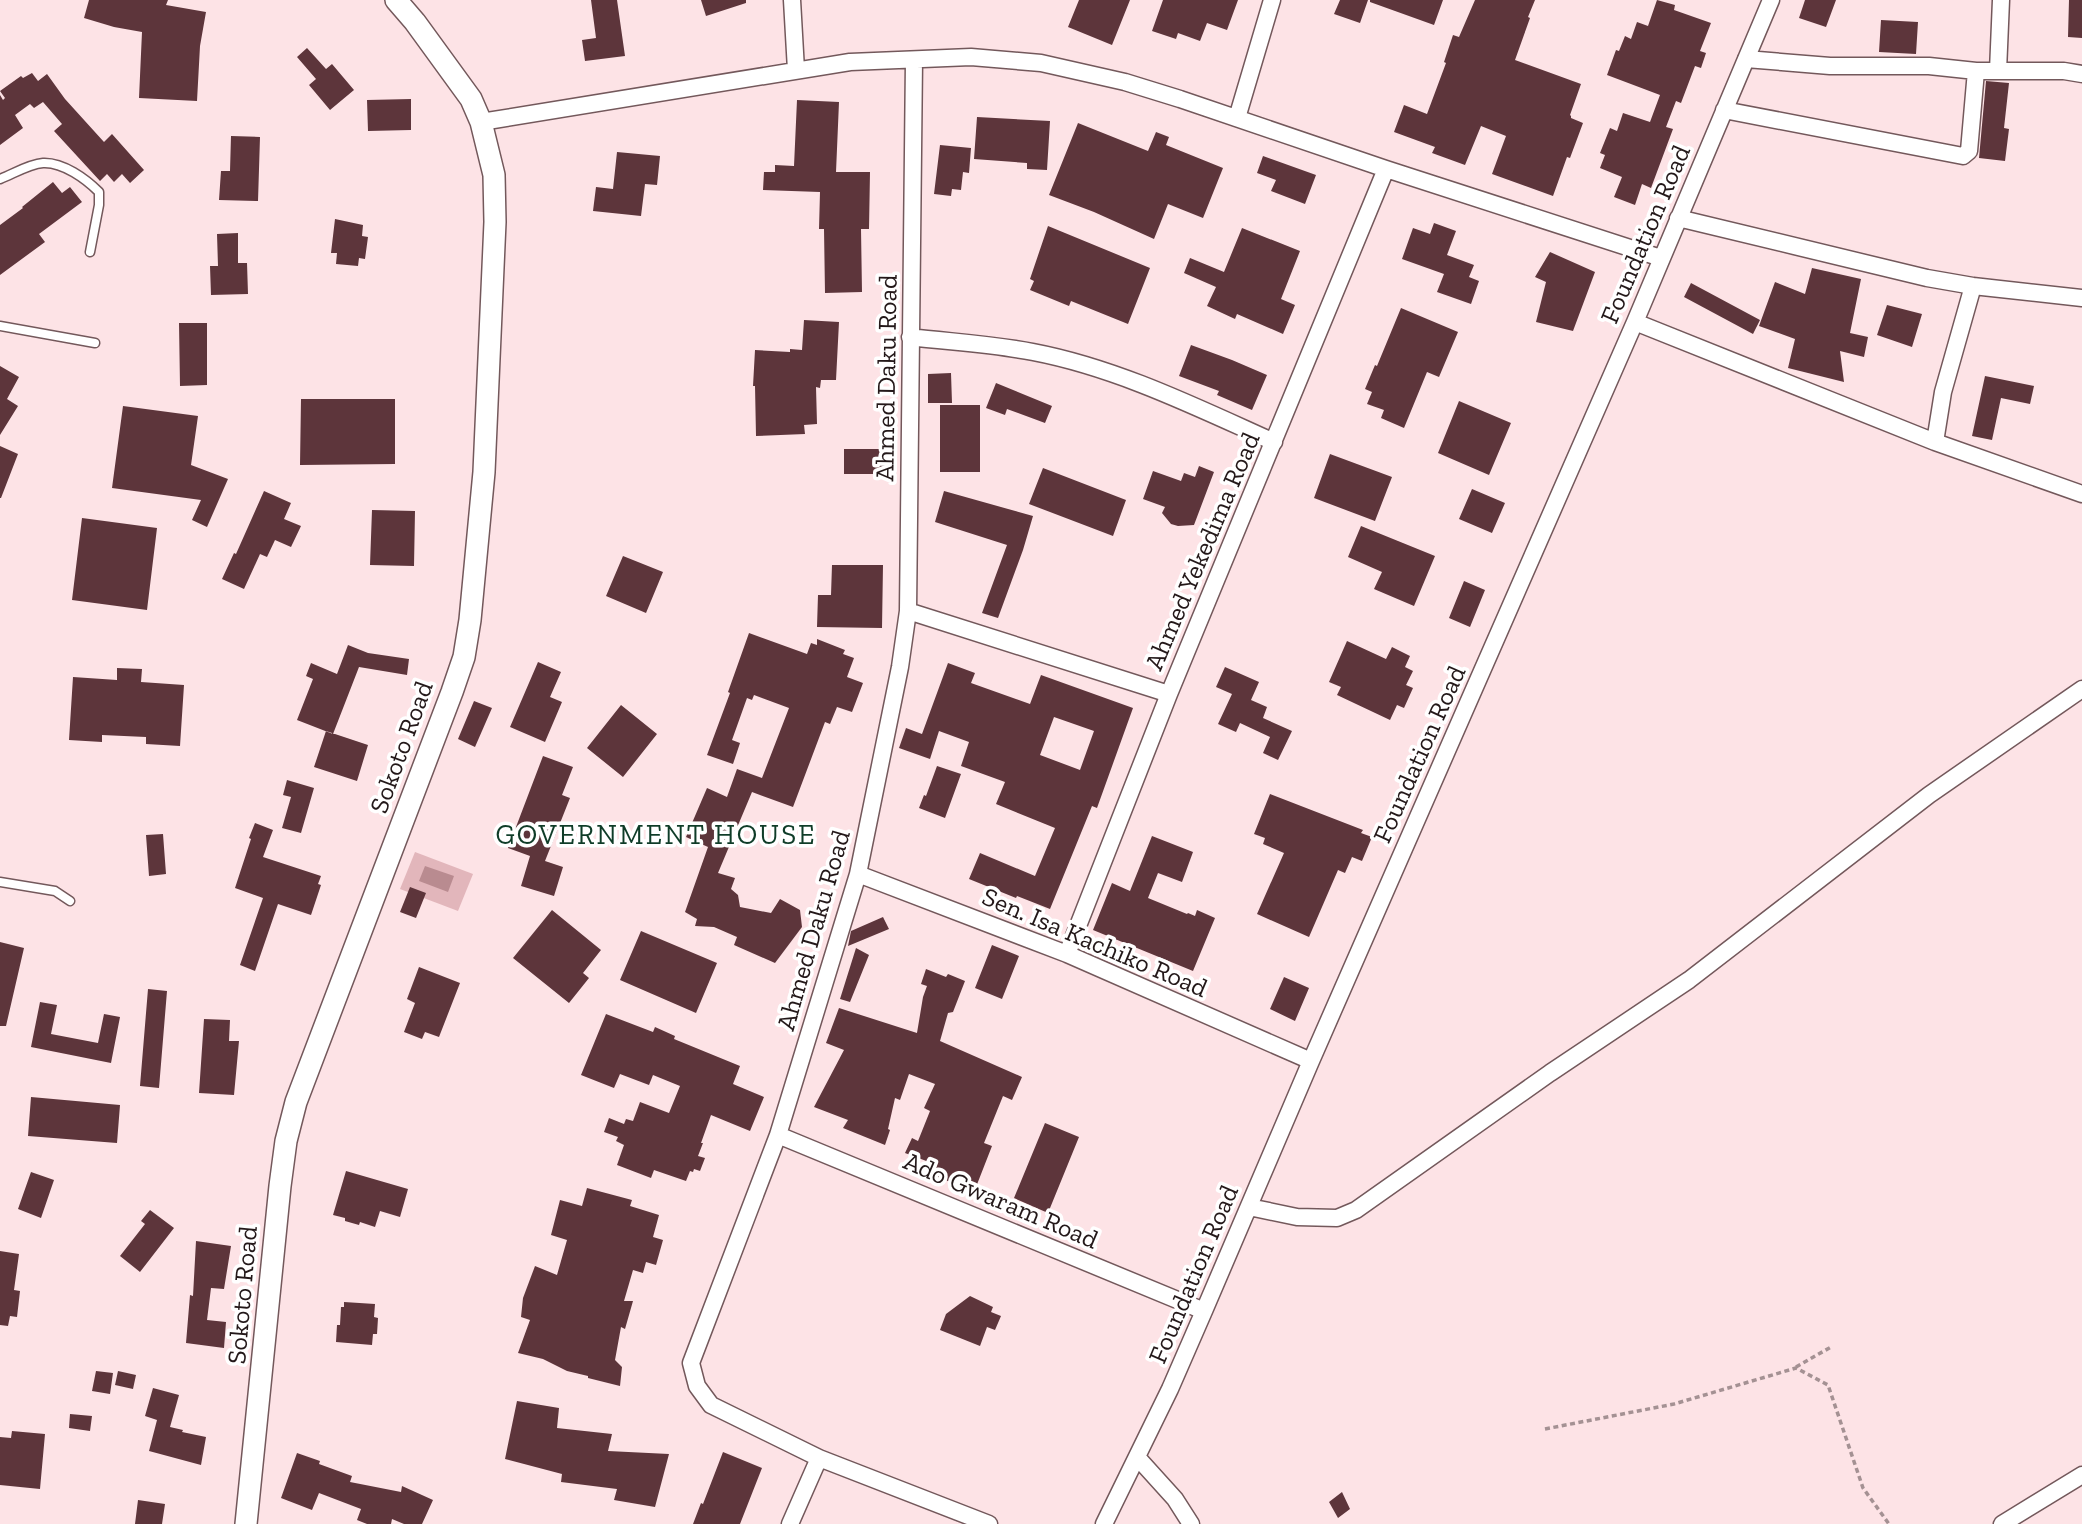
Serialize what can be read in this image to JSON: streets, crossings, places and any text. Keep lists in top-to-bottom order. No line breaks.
{"streets":{"street":["Foundation Road","Ahmed Daku Road","Ahmed Yekedima Road","Sokoto Road","Sen. Isa Kachiko Road","Ado Gwaram Road"]},"crossings":[["Foundation Road","Sen. Isa Kachiko Road"],["Foundation Road","Ado Gwaram Road"],["Ahmed Daku Road","Sen. Isa Kachiko Road"],["Ahmed Daku Road","Ado Gwaram Road"],["Ahmed Yekedima Road","Sen. Isa Kachiko Road"]],"districts":["GOVERNMENT HOUSE"]}
